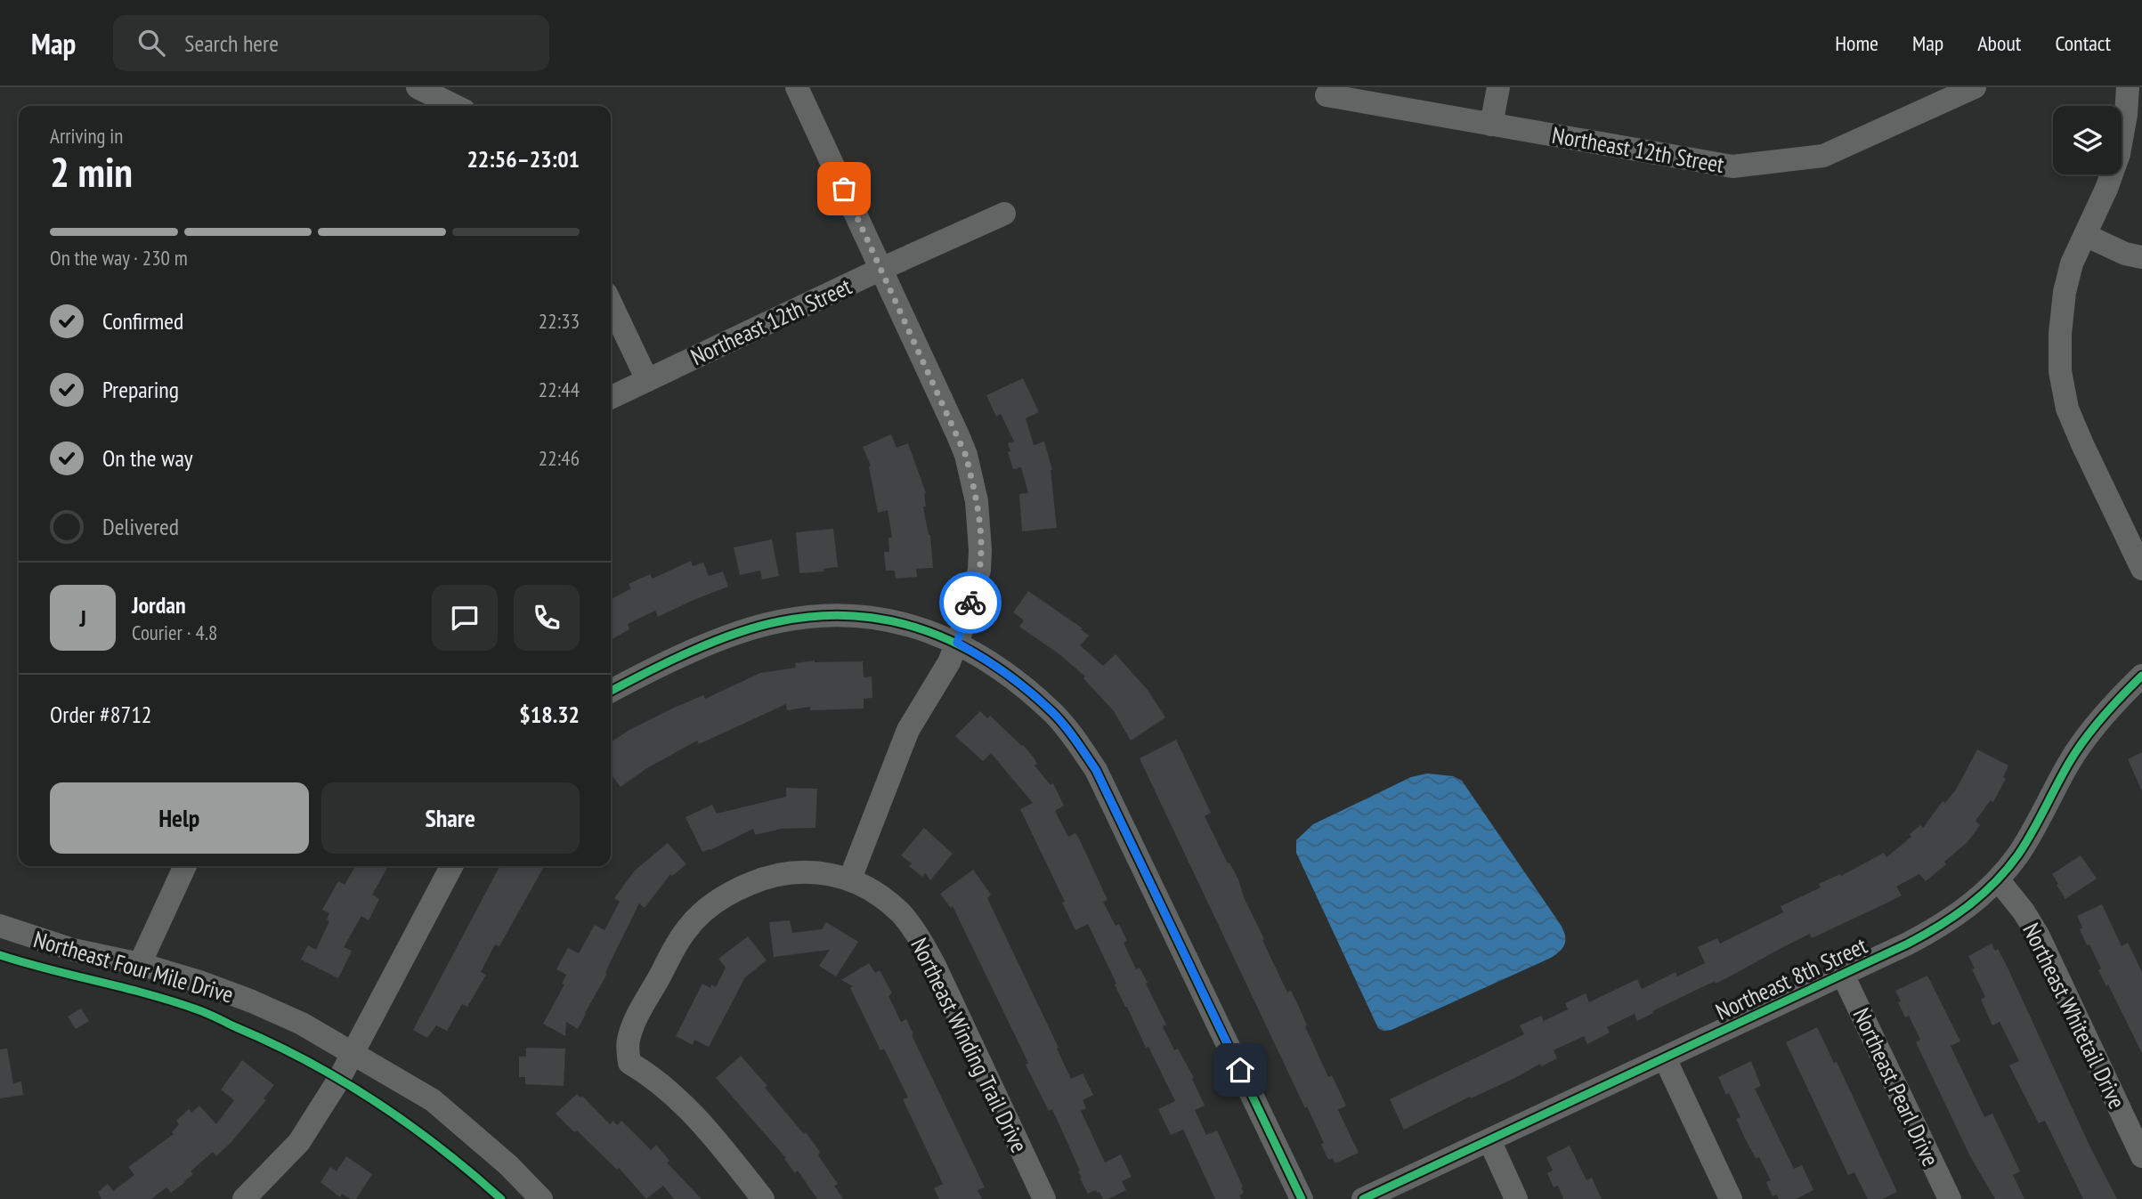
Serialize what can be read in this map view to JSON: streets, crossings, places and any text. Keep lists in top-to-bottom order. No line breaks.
{"streets":{"street":["Northeast 12th Street","Northeast Four Mile Drive","Northeast 8th Street","Northeast Whitetail Drive","Northeast Winding Trail Drive","Northeast Pearl Drive"]},"crossings":[["Northeast 8th Street","Northeast Whitetail Drive"],["Northeast 8th Street","Northeast Pearl Drive"]],"page":{"header":"Map","search":"Search here","nav":["Home","Map","About","Contact"],"heading":["2 min","Arriving in","22:56–23:01"],"panel":["Jordan","Courier · 4.8","Order #8712","$18.32"],"bar":"On the way · 230 m","list":[["Confirmed","22:33"],["Preparing","22:44"],["On the way","22:46"],"Delivered"],"round":"J","buttons":["Help","Share"]}}
